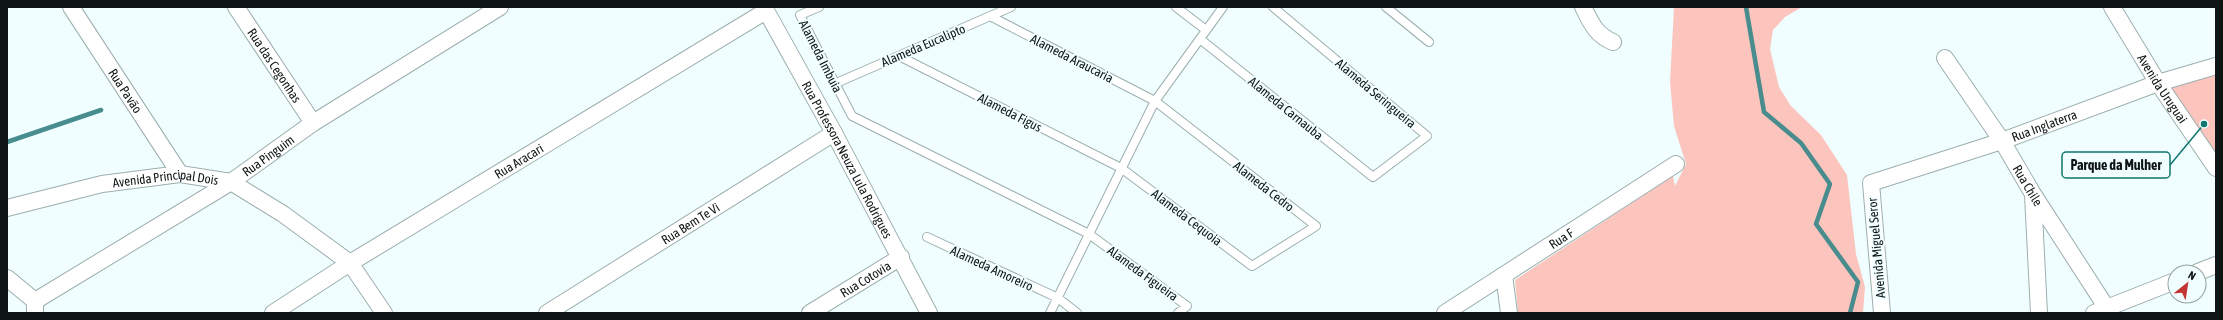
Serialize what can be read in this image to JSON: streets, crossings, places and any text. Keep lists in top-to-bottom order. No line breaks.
{"streets":{"street":["Rua das Cegonhas","Avenida Uruguai","Rua Pavão","Rua Inglaterra","Rua Pinguim","Rua Professora Neuza Lula Rodrigues","Rua Aracari","Avenida Principal Dois","Rua Chile","Rua Bem Te Vi","Rua F","Avenida Miguel Seror","Rua Cotovia"],"lane":["Alameda Eucalipto","Alameda Imbuia","Alameda Araucaria","Alameda Seringueira","Alameda Carnauba","Alameda Figus","Alameda Cedro","Alameda Cequoia","Alameda Amoreiro","Alameda Figueira"]},"crossings":[["Alameda Eucalipto","Alameda Imbuia"],["Alameda Eucalipto","Alameda Araucaria"],["Alameda Eucalipto","Alameda Figus"],["Alameda Imbuia","Alameda Figueira"],["Alameda Araucaria","Alameda Cedro"],["Rua das Cegonhas","Rua Pinguim"],["Avenida Uruguai","Rua Inglaterra"],["Rua Pavão","Avenida Principal Dois"],["Alameda Seringueira","Alameda Carnauba"],["Alameda Figus","Alameda Cequoia"],["Rua Inglaterra","Rua Chile"],["Rua Inglaterra","Avenida Miguel Seror"],["Rua Pinguim","Avenida Principal Dois"],["Rua Professora Neuza Lula Rodrigues","Rua Aracari"],["Rua Professora Neuza Lula Rodrigues","Rua Bem Te Vi"],["Rua Professora Neuza Lula Rodrigues","Rua Cotovia"],["Rua Aracari","Avenida Principal Dois"],["Alameda Cedro","Alameda Cequoia"]],"places":["Parque da Mulher"],"north":"top right"}
